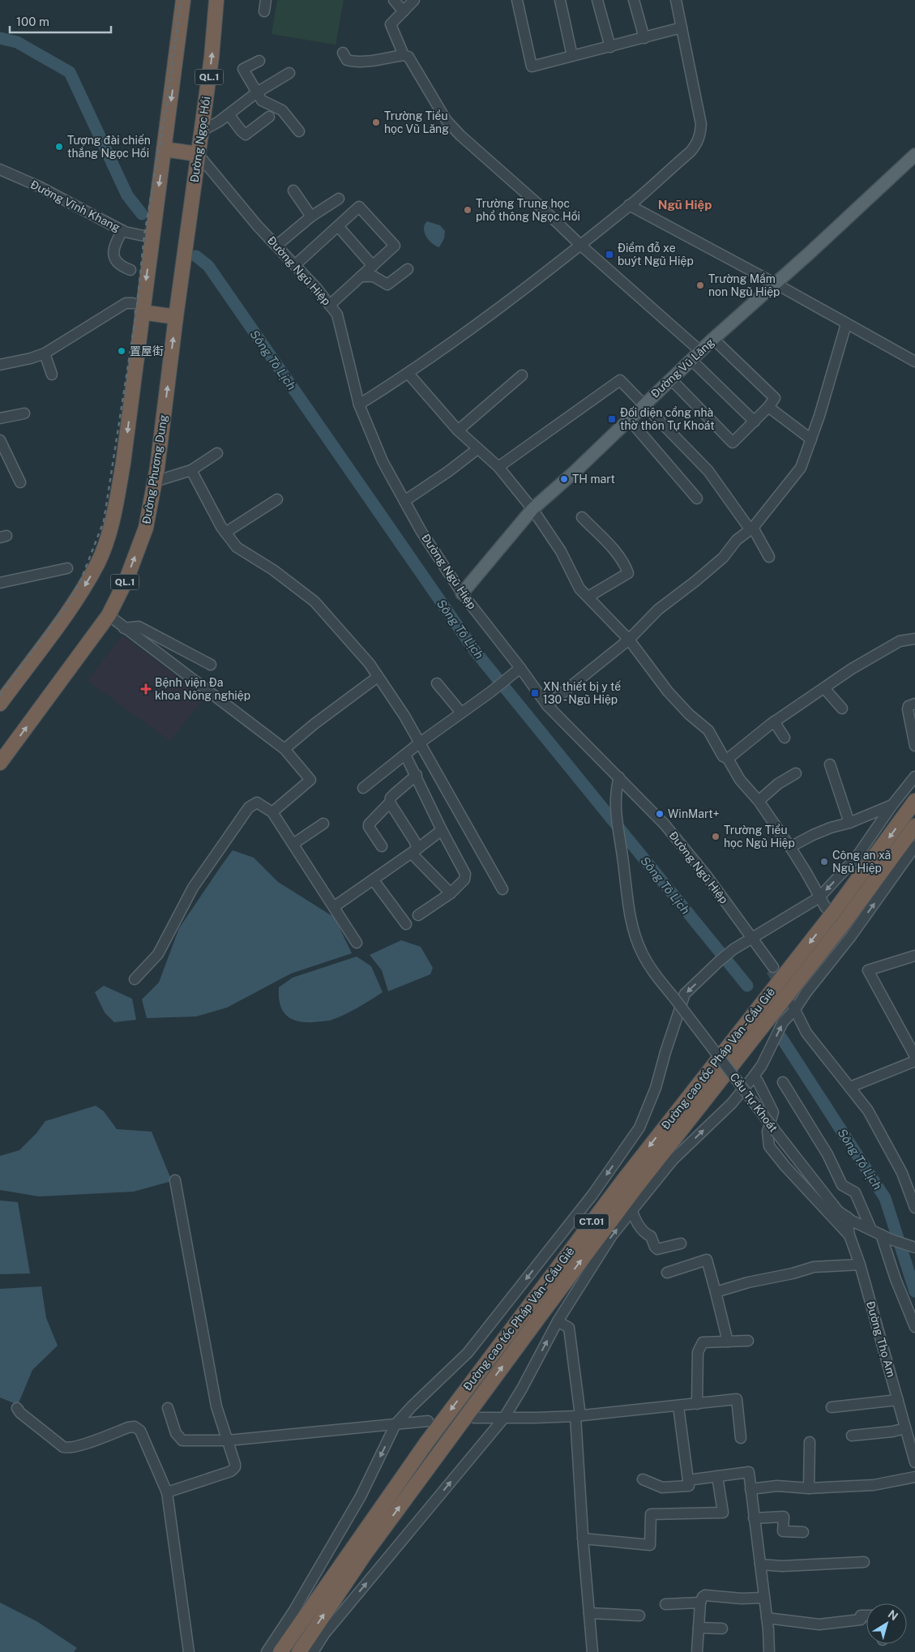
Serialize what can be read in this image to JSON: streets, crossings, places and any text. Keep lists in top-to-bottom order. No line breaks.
{"streets":{"highway":["QL.1","Đường Ngọc Hồi","Đường Phương Dung","Đường cao tốc Pháp Vân - Cầu Giẽ","CT.01"],"main road":["Đường Vũ Lăng"],"street":["Đường Vĩnh Khang","Đường Ngũ Hiệp","Cầu Tự Khoát","Đường Thọ Am"]},"crossings":[["QL.1","Đường Vĩnh Khang"],["Đường Ngọc Hồi","Đường Ngũ Hiệp"],["Đường Ngọc Hồi","Đường Phương Dung"],["Đường Ngũ Hiệp","Đường Vũ Lăng"],["Đường Ngũ Hiệp","Cầu Tự Khoát"],["Cầu Tự Khoát","Đường Thọ Am"]],"districts":["Ngũ Hiệp"],"water":["Sông Tô Lịch"],"places":{"other":["Trường Tiểu học Vũ Lăng","Tượng đài chiến thắng Ngọc Hồi","Trường Trung học phổ thông Ngọc Hồi","Trường Mầm non Ngũ Hiệp","置屋街","TH mart","WinMart+","Trường Tiểu học Ngũ Hiệp","Công an xã Ngũ Hiệp"],"transit":["Điểm đỗ xe buýt Ngũ Hiệp","Đối diện cổng nhà thờ thôn Tự Khoát","XN thiết bị y tế 130 - Ngũ Hiệp"],"health":["Bệnh viện Đa khoa Nông nghiệp"]},"scale_bar":"100 m","north":"top right"}
